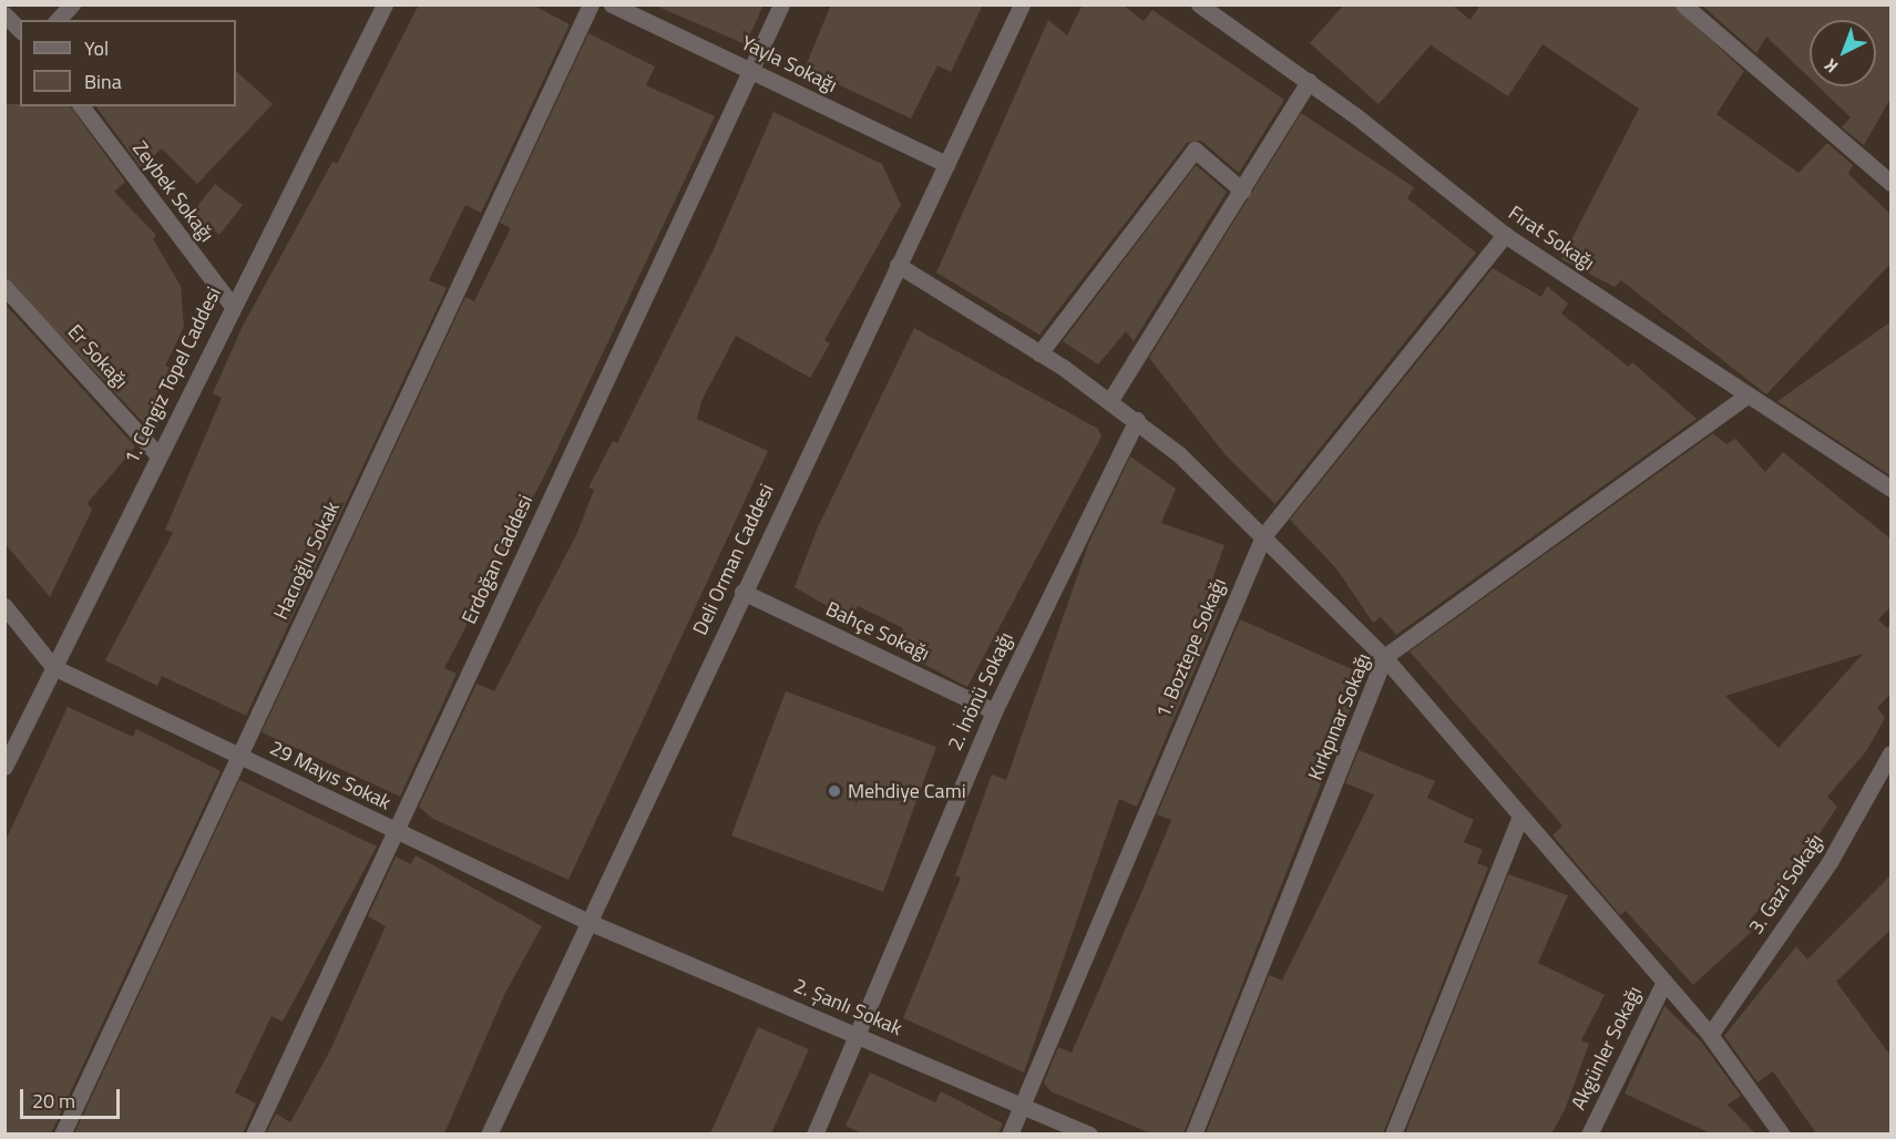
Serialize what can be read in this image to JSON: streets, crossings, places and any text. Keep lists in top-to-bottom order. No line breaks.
{"streets":{"street":["Yayla Sokağı","Zeybek Sokağı","Fırat Sokağı","Er Sokağı","1. Cengiz Topel Caddesi","Erdoğan Caddesi","Deli Orman Caddesi","Hacıoğlu Sokak","Bahçe Sokağı","1. Boztepe Sokağı","2. İnönü Sokağı","Kırkpınar Sokağı","29 Mayıs Sokak","3. Gazi Sokağı","2. Şanlı Sokak","Akgünler Sokağı"]},"crossings":[["Yayla Sokağı","Erdoğan Caddesi"],["Yayla Sokağı","Deli Orman Caddesi"],["Zeybek Sokağı","1. Cengiz Topel Caddesi"],["Fırat Sokağı","1. Boztepe Sokağı"],["Fırat Sokağı","Kırkpınar Sokağı"],["Er Sokağı","1. Cengiz Topel Caddesi"],["1. Cengiz Topel Caddesi","29 Mayıs Sokak"],["Erdoğan Caddesi","29 Mayıs Sokak"],["Deli Orman Caddesi","Bahçe Sokağı"],["Deli Orman Caddesi","29 Mayıs Sokak"],["Deli Orman Caddesi","2. Şanlı Sokak"],["Hacıoğlu Sokak","29 Mayıs Sokak"],["Bahçe Sokağı","2. İnönü Sokağı"],["1. Boztepe Sokağı","2. Şanlı Sokak"],["2. İnönü Sokağı","2. Şanlı Sokak"],["29 Mayıs Sokak","2. Şanlı Sokak"]],"places":["Mehdiye Cami"],"legend":["Yol","Bina"],"scale_bar":"20 m","north":"bottom left"}
